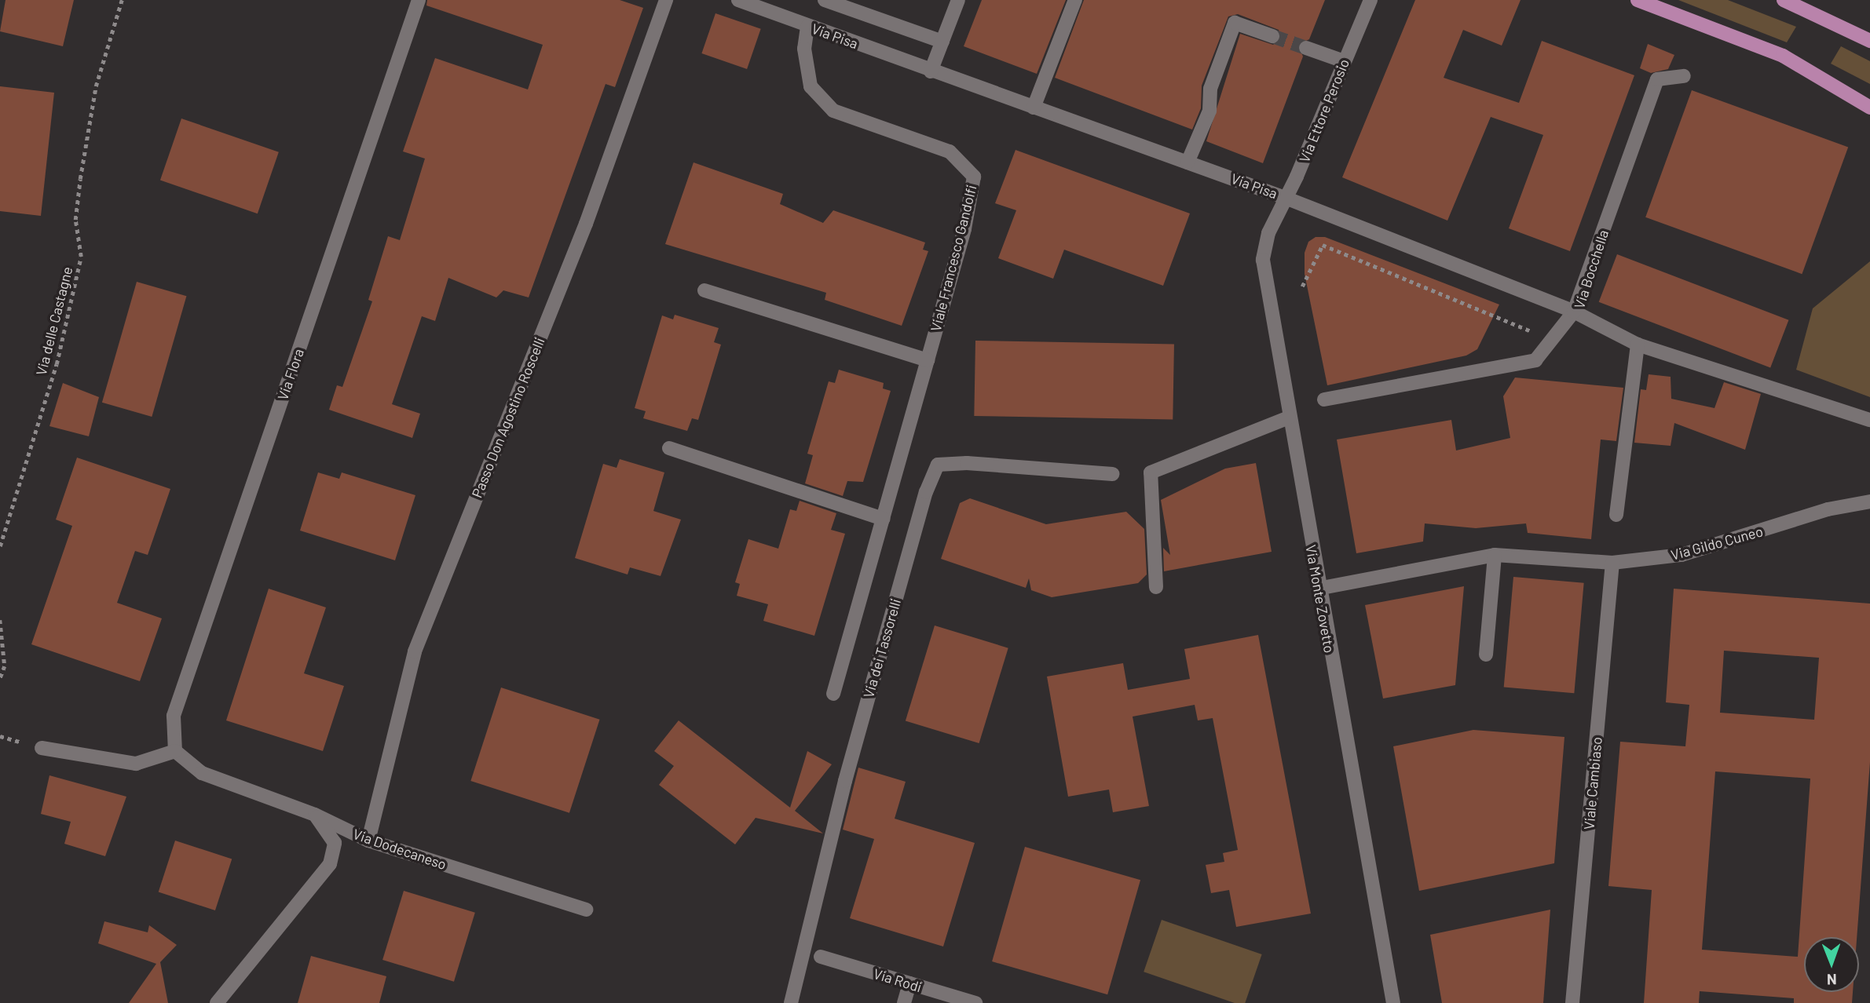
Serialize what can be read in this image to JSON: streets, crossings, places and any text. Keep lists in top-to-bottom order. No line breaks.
{"streets":{"street":["Via Pisa","Via Ettore Perosio","Viale Francesco Gandolfi","Via Bocchella","Via Flora","Passo Don Agostino Roscelli","Via Gildo Cuneo","Via Monte Zovetto","Via dei Tassorelli","Viale Cambiaso","Via Dodecaneso","Via Rodi"],"path":["Via delle Castagne"]},"crossings":[["Via Pisa","Via Ettore Perosio"],["Via Pisa","Viale Francesco Gandolfi"],["Via Pisa","Via Bocchella"],["Via Pisa","Via Monte Zovetto"],["Via Ettore Perosio","Via Monte Zovetto"],["Passo Don Agostino Roscelli","Via Dodecaneso"],["Via Gildo Cuneo","Via Monte Zovetto"],["Via Gildo Cuneo","Viale Cambiaso"]],"north":"bottom"}
